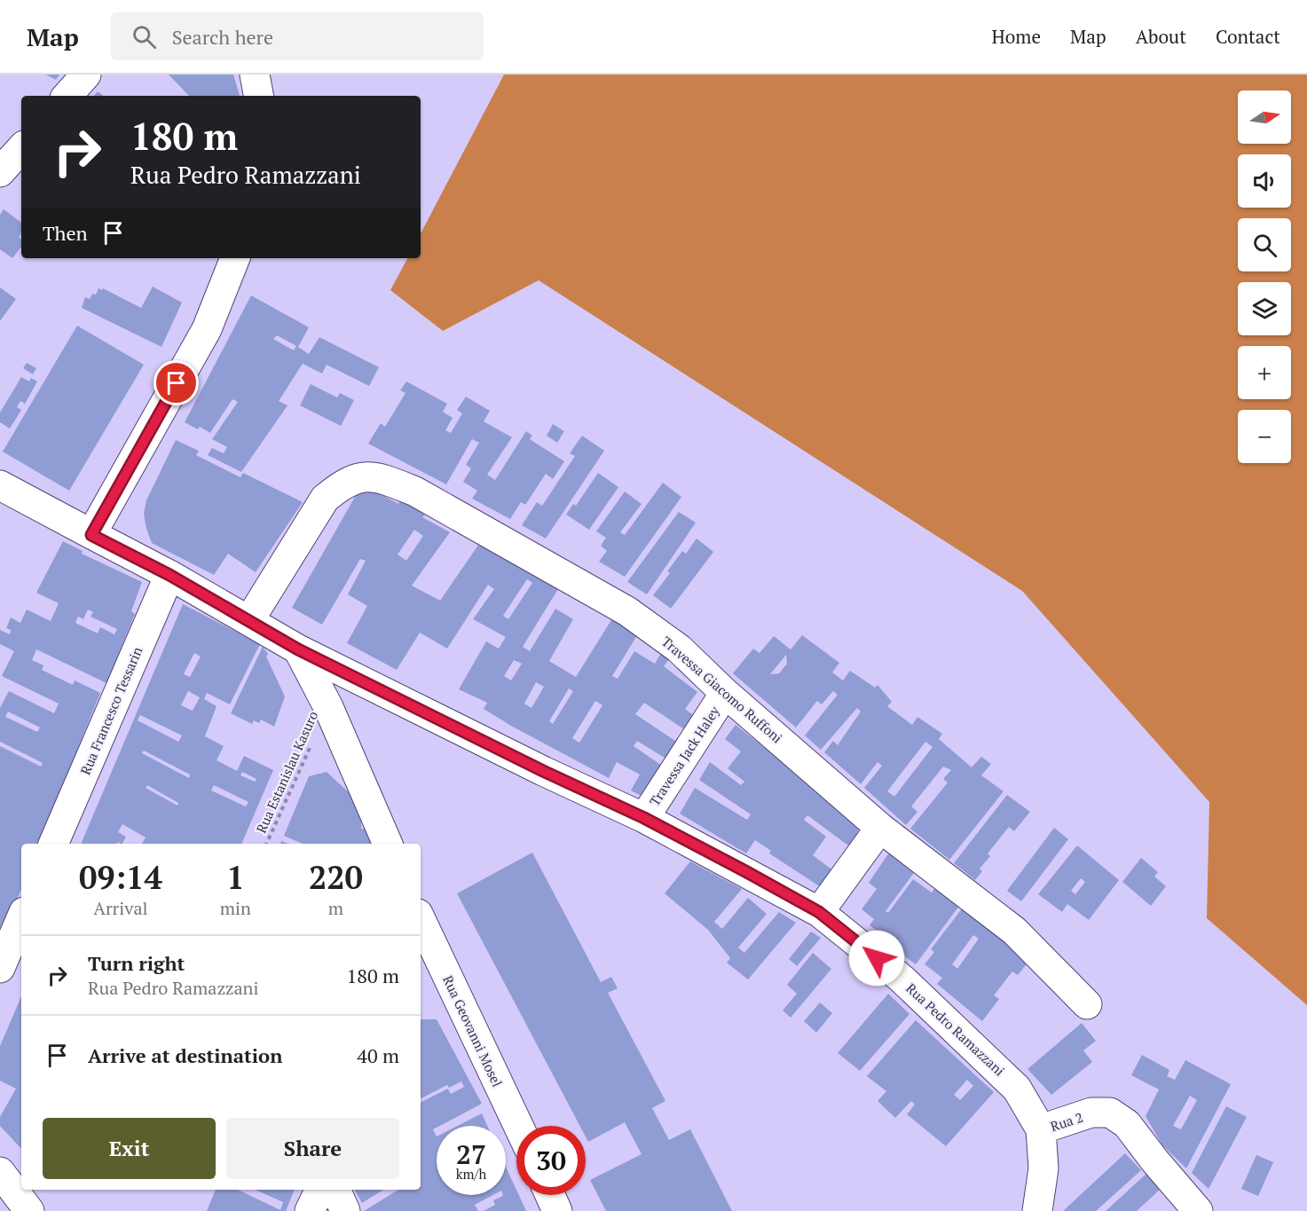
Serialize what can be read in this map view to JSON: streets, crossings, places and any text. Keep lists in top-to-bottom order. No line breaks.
{"streets":{"street":["Travessa Giacomo Ruffoni","Rua Francesco Tessarin","Travessa Jack Haley","Rua Pedro Ramazzani","Rua Geovanni Mosel","Rua 2"],"path":["Rua Estanislau Kasuro"]},"crossings":[["Travessa Giacomo Ruffoni","Travessa Jack Haley"],["Travessa Giacomo Ruffoni","Rua Pedro Ramazzani"],["Rua Francesco Tessarin","Rua Pedro Ramazzani"],["Travessa Jack Haley","Rua Pedro Ramazzani"],["Rua Pedro Ramazzani","Rua 2"]],"north":"right","page":{"header":"Map","search":"Search here","nav":["Home","Map","About","Contact"],"map_buttons":["+","−"],"turn":["180 m","Rua Pedro Ramazzani"],"then":"Then","eta":["09:14","Arrival","1","min","220","m"],"list":[{"name":"Turn right","note":"Rua Pedro Ramazzani","value":"180 m"},{"name":"Arrive at destination","value":"40 m"}],"buttons":["Exit","Share"],"speed":"27 km/h","limit":"30"}}
